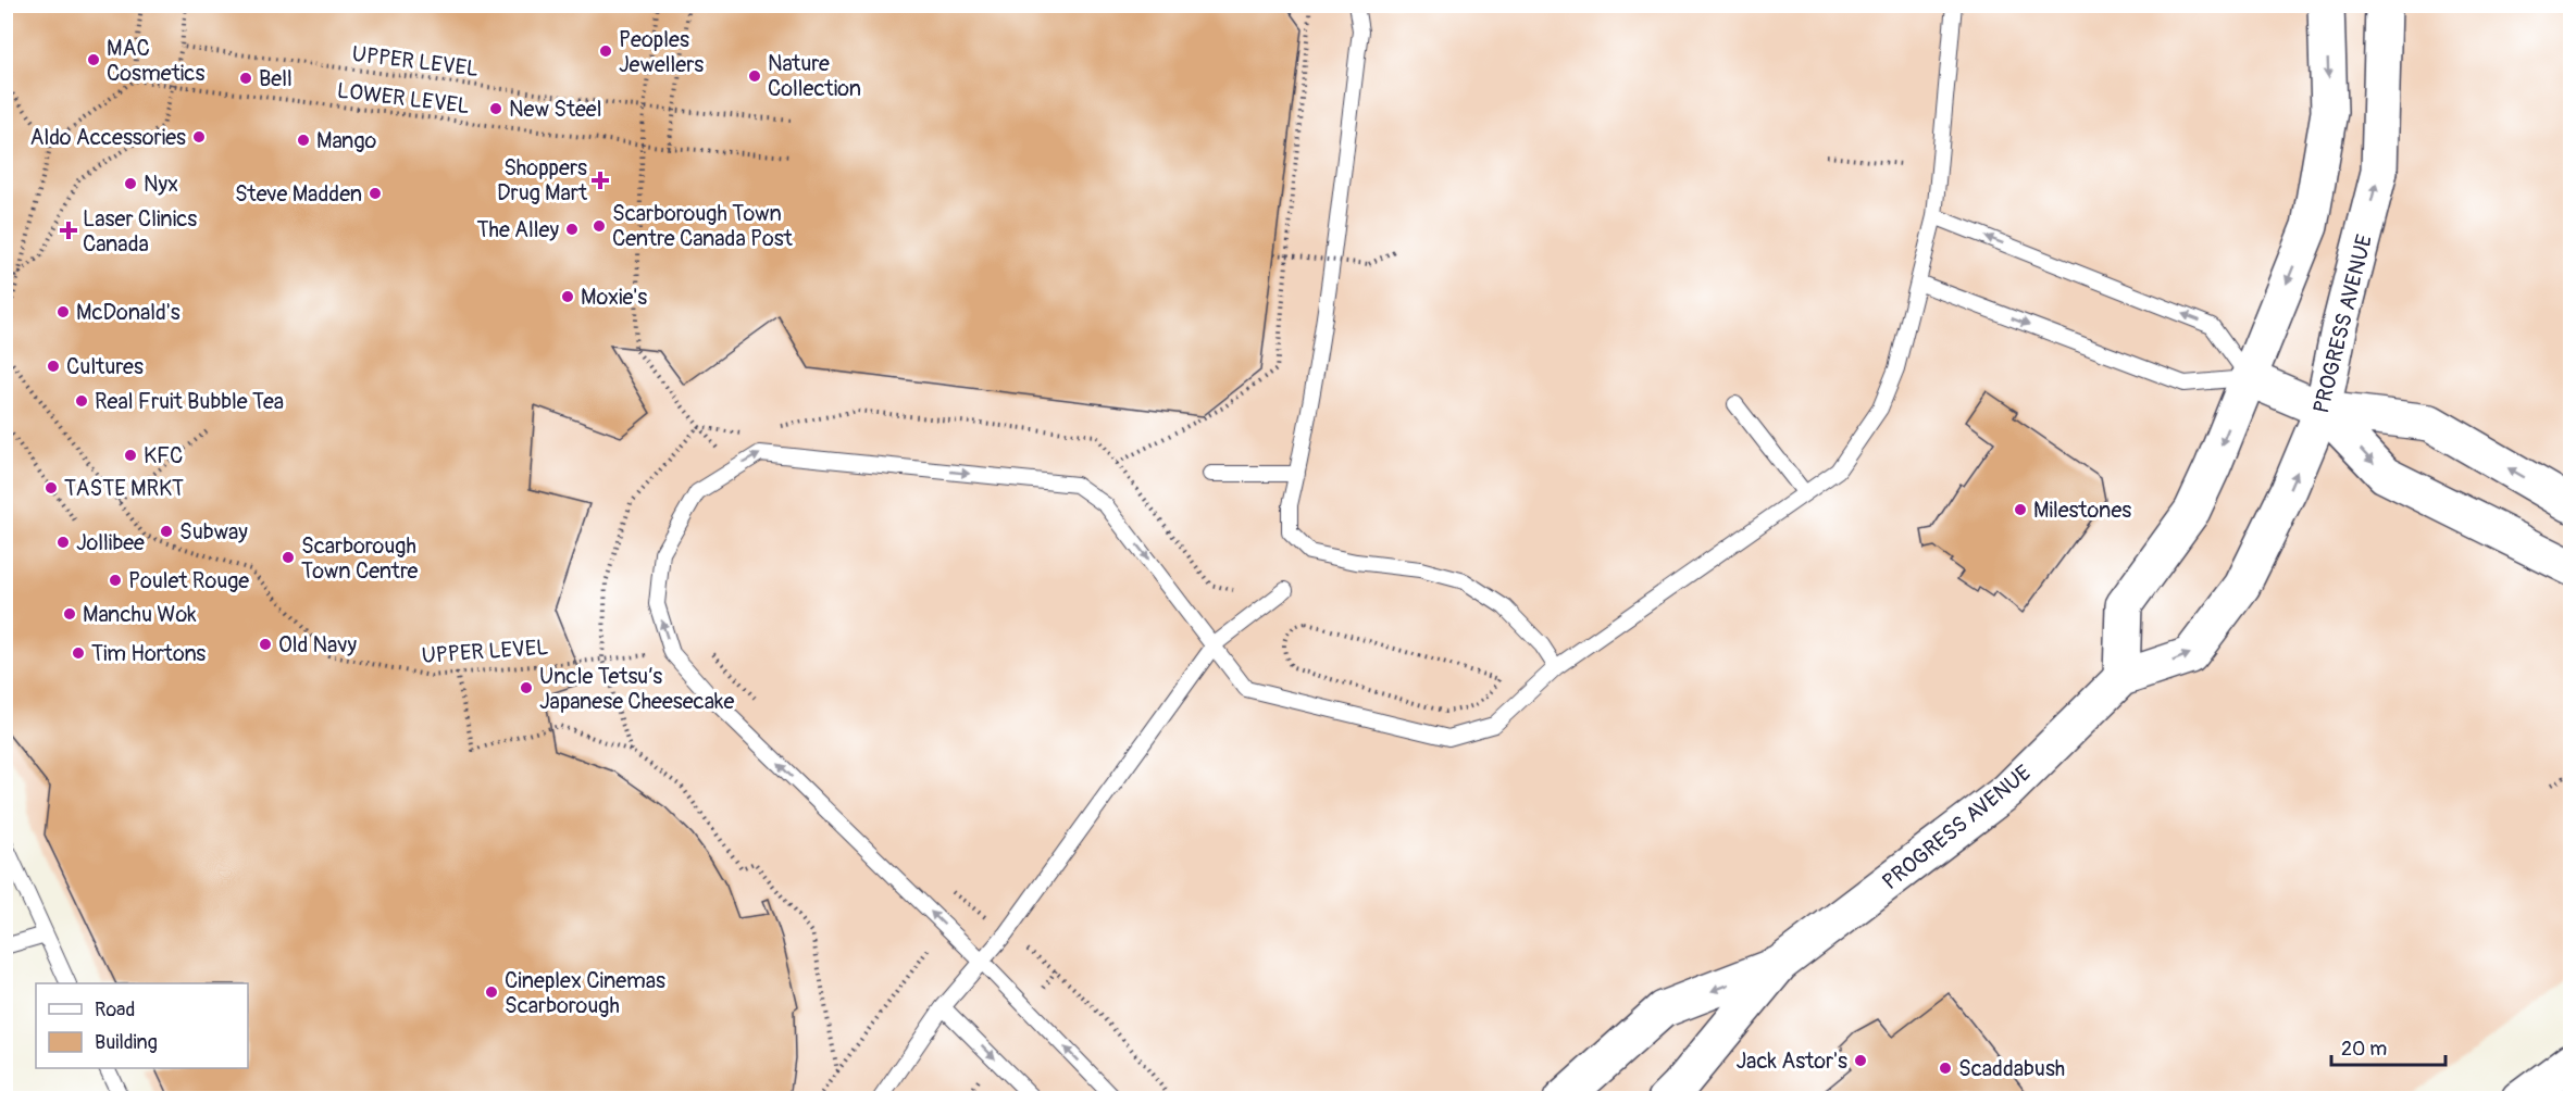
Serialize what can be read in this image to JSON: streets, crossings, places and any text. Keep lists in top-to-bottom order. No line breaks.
{"streets":{"main road":["PROGRESS AVENUE"],"path":["UPPER LEVEL","LOWER LEVEL"]},"places":{"other":["Peoples Jewellers","MAC Cosmetics","Nature Collection","Bell","New Steel","Aldo Accessories","Mango","Nyx","Steve Madden","Scarborough Town Centre Canada Post","The Alley","Moxie's","McDonald's","Cultures","Real Fruit Bubble Tea","KFC","TASTE MRKT","Milestones","Subway","Jollibee","Scarborough Town Centre","Poulet Rouge","Manchu Wok","Old Navy","Tim Hortons","Uncle Tetsu’s Japanese Cheesecake","Cineplex Cinemas Scarborough","Jack Astor's","Scaddabush"],"health":["Shoppers Drug Mart","Laser Clinics Canada"]},"legend":["Road","Building"],"scale_bar":"20 m"}
